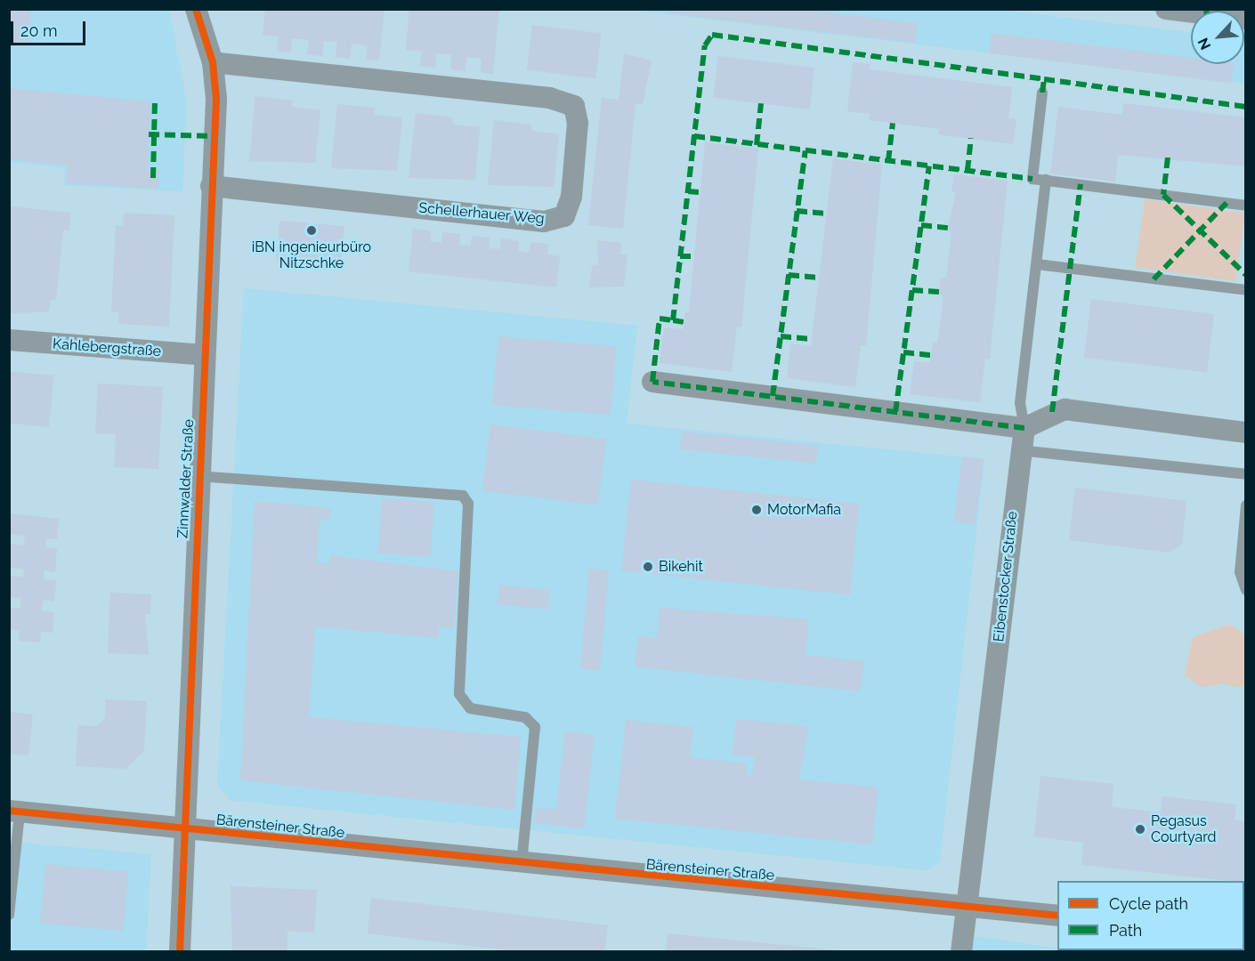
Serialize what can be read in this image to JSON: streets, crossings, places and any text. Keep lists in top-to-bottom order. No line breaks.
{"streets":{"street":["Schellerhauer Weg","Kahlebergstraße","Zinnwalder Straße","Eibenstocker Straße","Bärensteiner Straße"]},"crossings":[["Schellerhauer Weg","Zinnwalder Straße"],["Kahlebergstraße","Zinnwalder Straße"],["Zinnwalder Straße","Bärensteiner Straße"],["Eibenstocker Straße","Bärensteiner Straße"]],"places":["iBN ingenieurbüro Nitzschke","MotorMafia","Bikehit","Pegasus Courtyard"],"legend":["Cycle path","Path"],"scale_bar":"20 m","north":"bottom left"}
